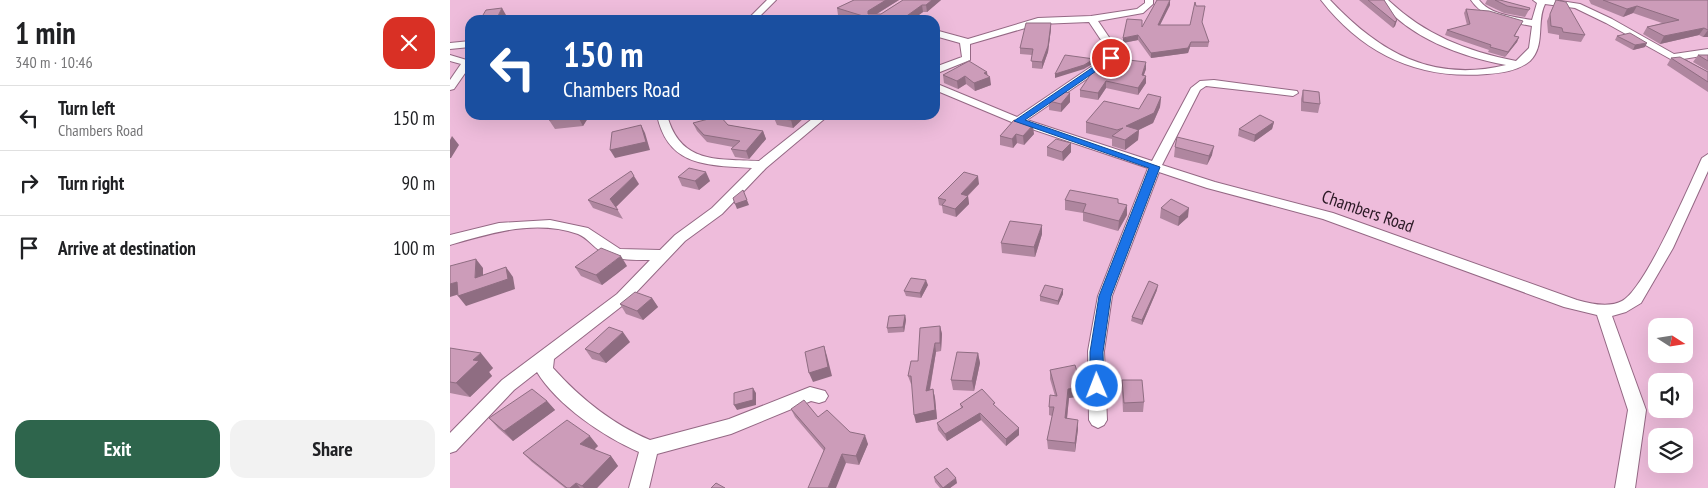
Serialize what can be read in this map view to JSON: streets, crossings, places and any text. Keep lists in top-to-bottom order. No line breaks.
{"streets":{"street":["Chambers Road"]},"north":"right","page":{"heading":["1 min","340 m · 10:46"],"turn":["150 m","Chambers Road"],"list":[{"name":"Turn left","note":"Chambers Road","value":"150 m"},{"name":"Turn right","value":"90 m"},{"name":"Arrive at destination","value":"100 m"}],"buttons":["Exit","Share"]}}
